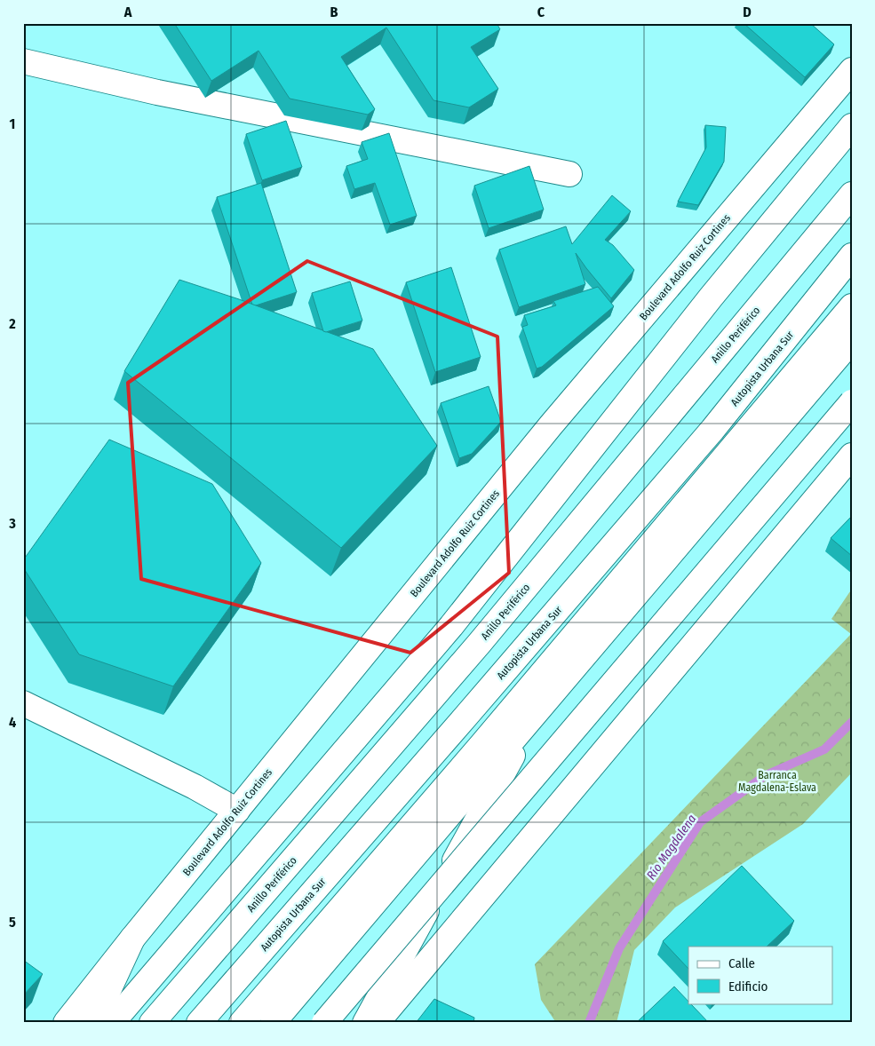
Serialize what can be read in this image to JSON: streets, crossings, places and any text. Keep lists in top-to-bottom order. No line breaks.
{"streets":{"main road":["Boulevard Adolfo Ruiz Cortines","Anillo Periférico","Autopista Urbana Sur"]},"water":["Río Magdalena"],"parks":["Barranca Magdalena-Eslava"],"legend":["Calle","Edificio"],"grid":{"columns":["A","B","C","D"],"rows":["1","2","3","4","5"]}}
